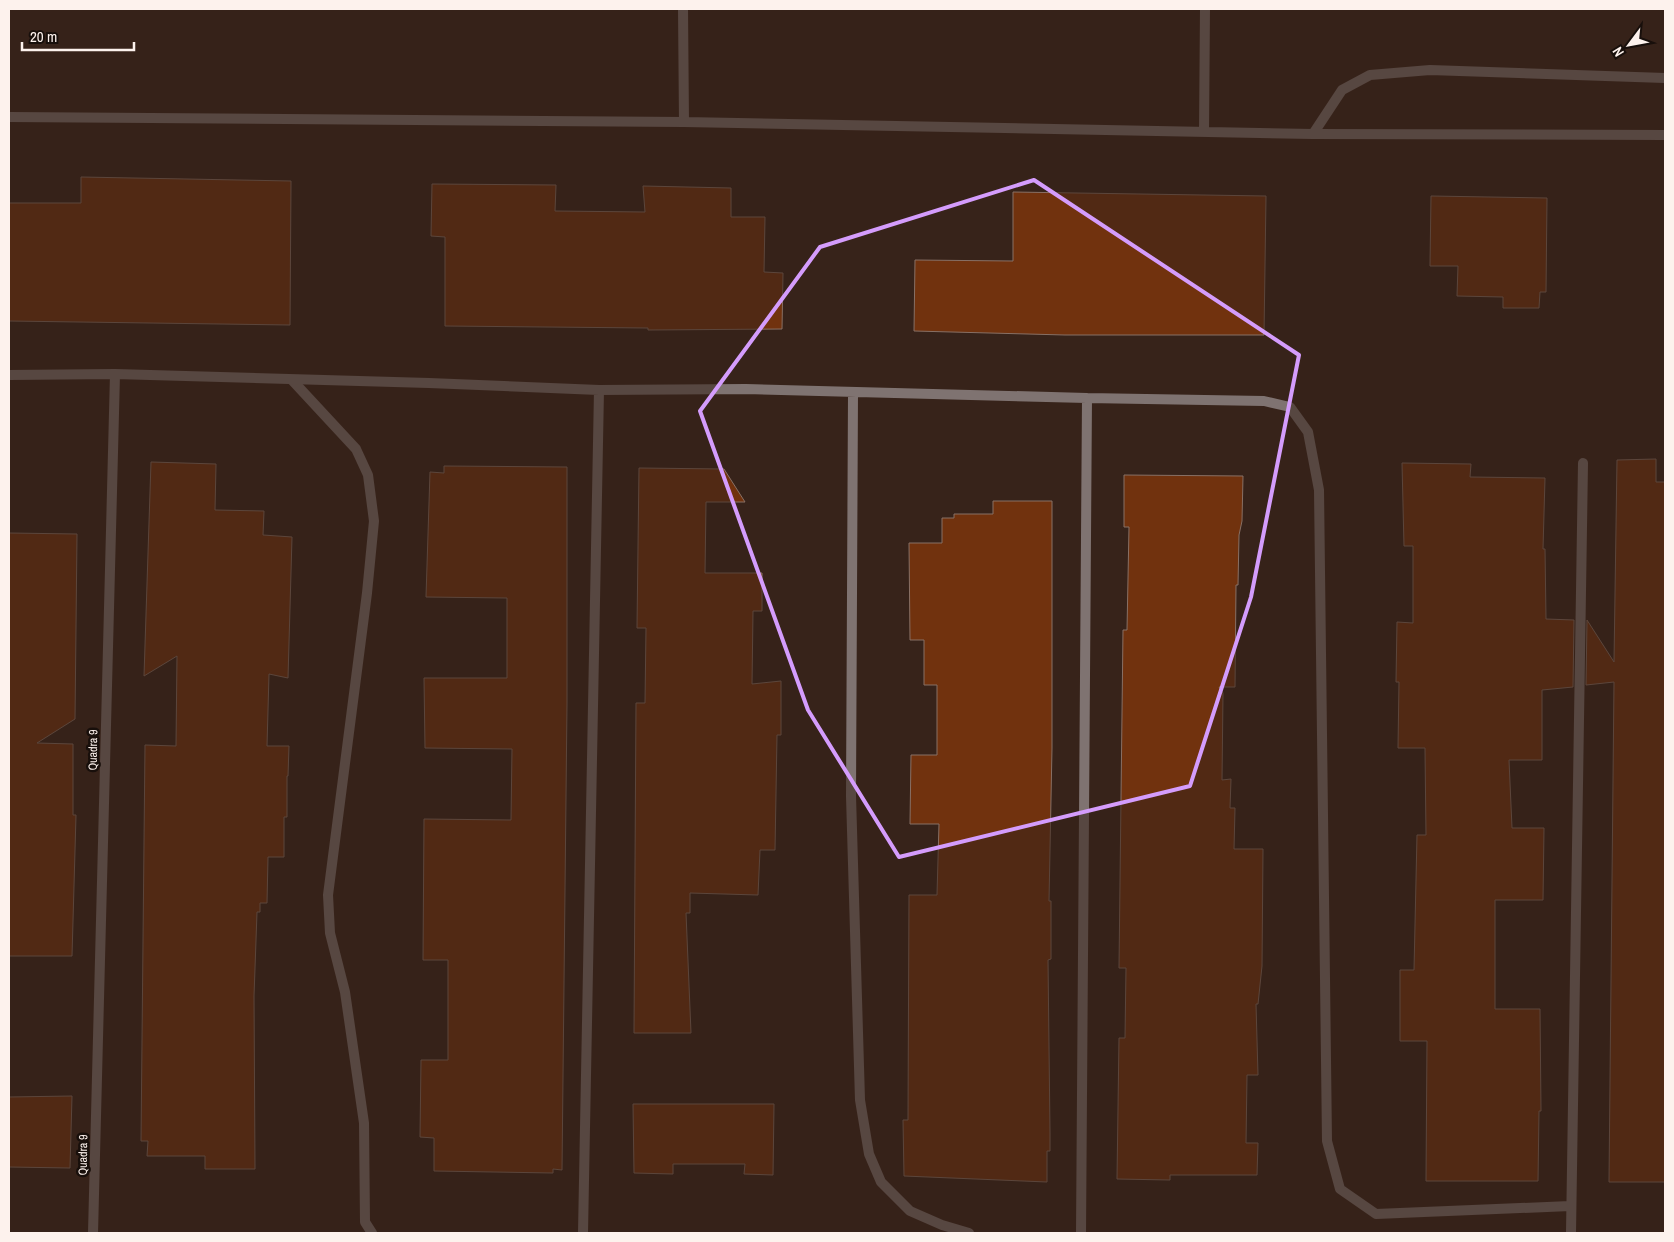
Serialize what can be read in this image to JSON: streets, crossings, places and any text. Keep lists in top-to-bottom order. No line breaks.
{"streets":{"street":["Quadra 9"]},"scale_bar":"20 m","north":"bottom left"}
